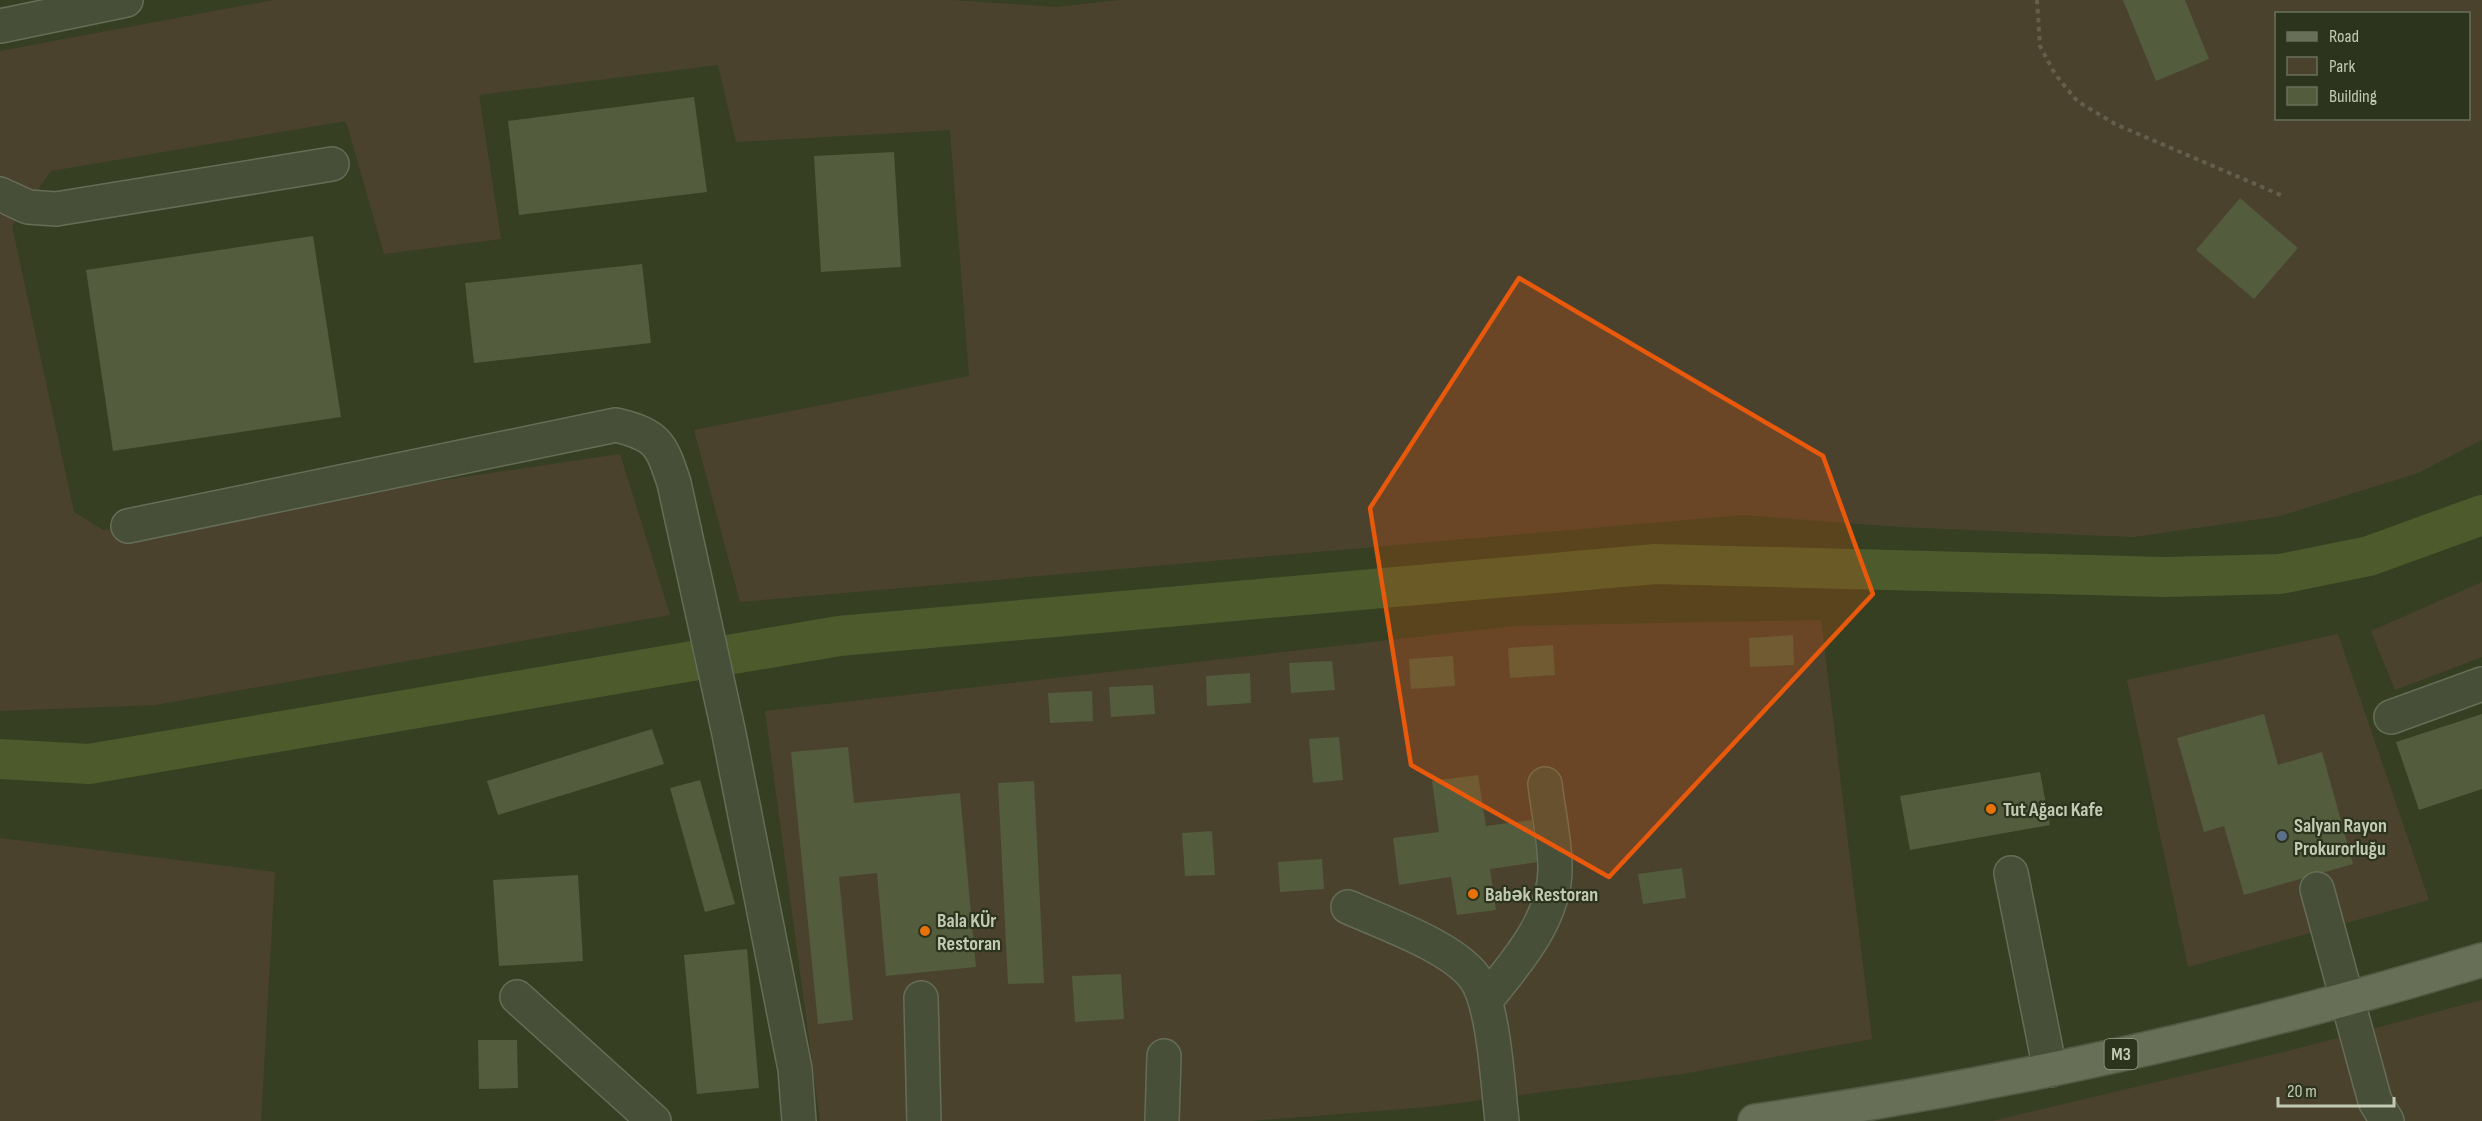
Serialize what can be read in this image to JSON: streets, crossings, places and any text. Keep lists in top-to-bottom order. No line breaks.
{"streets":{"main road":["M3"]},"places":["Tut Ağacı Kafe","Salyan Rayon Prokurorluğu","Babək Restoran","Bala KÜr Restoran"],"legend":["Road","Park","Building"],"scale_bar":"20 m"}
